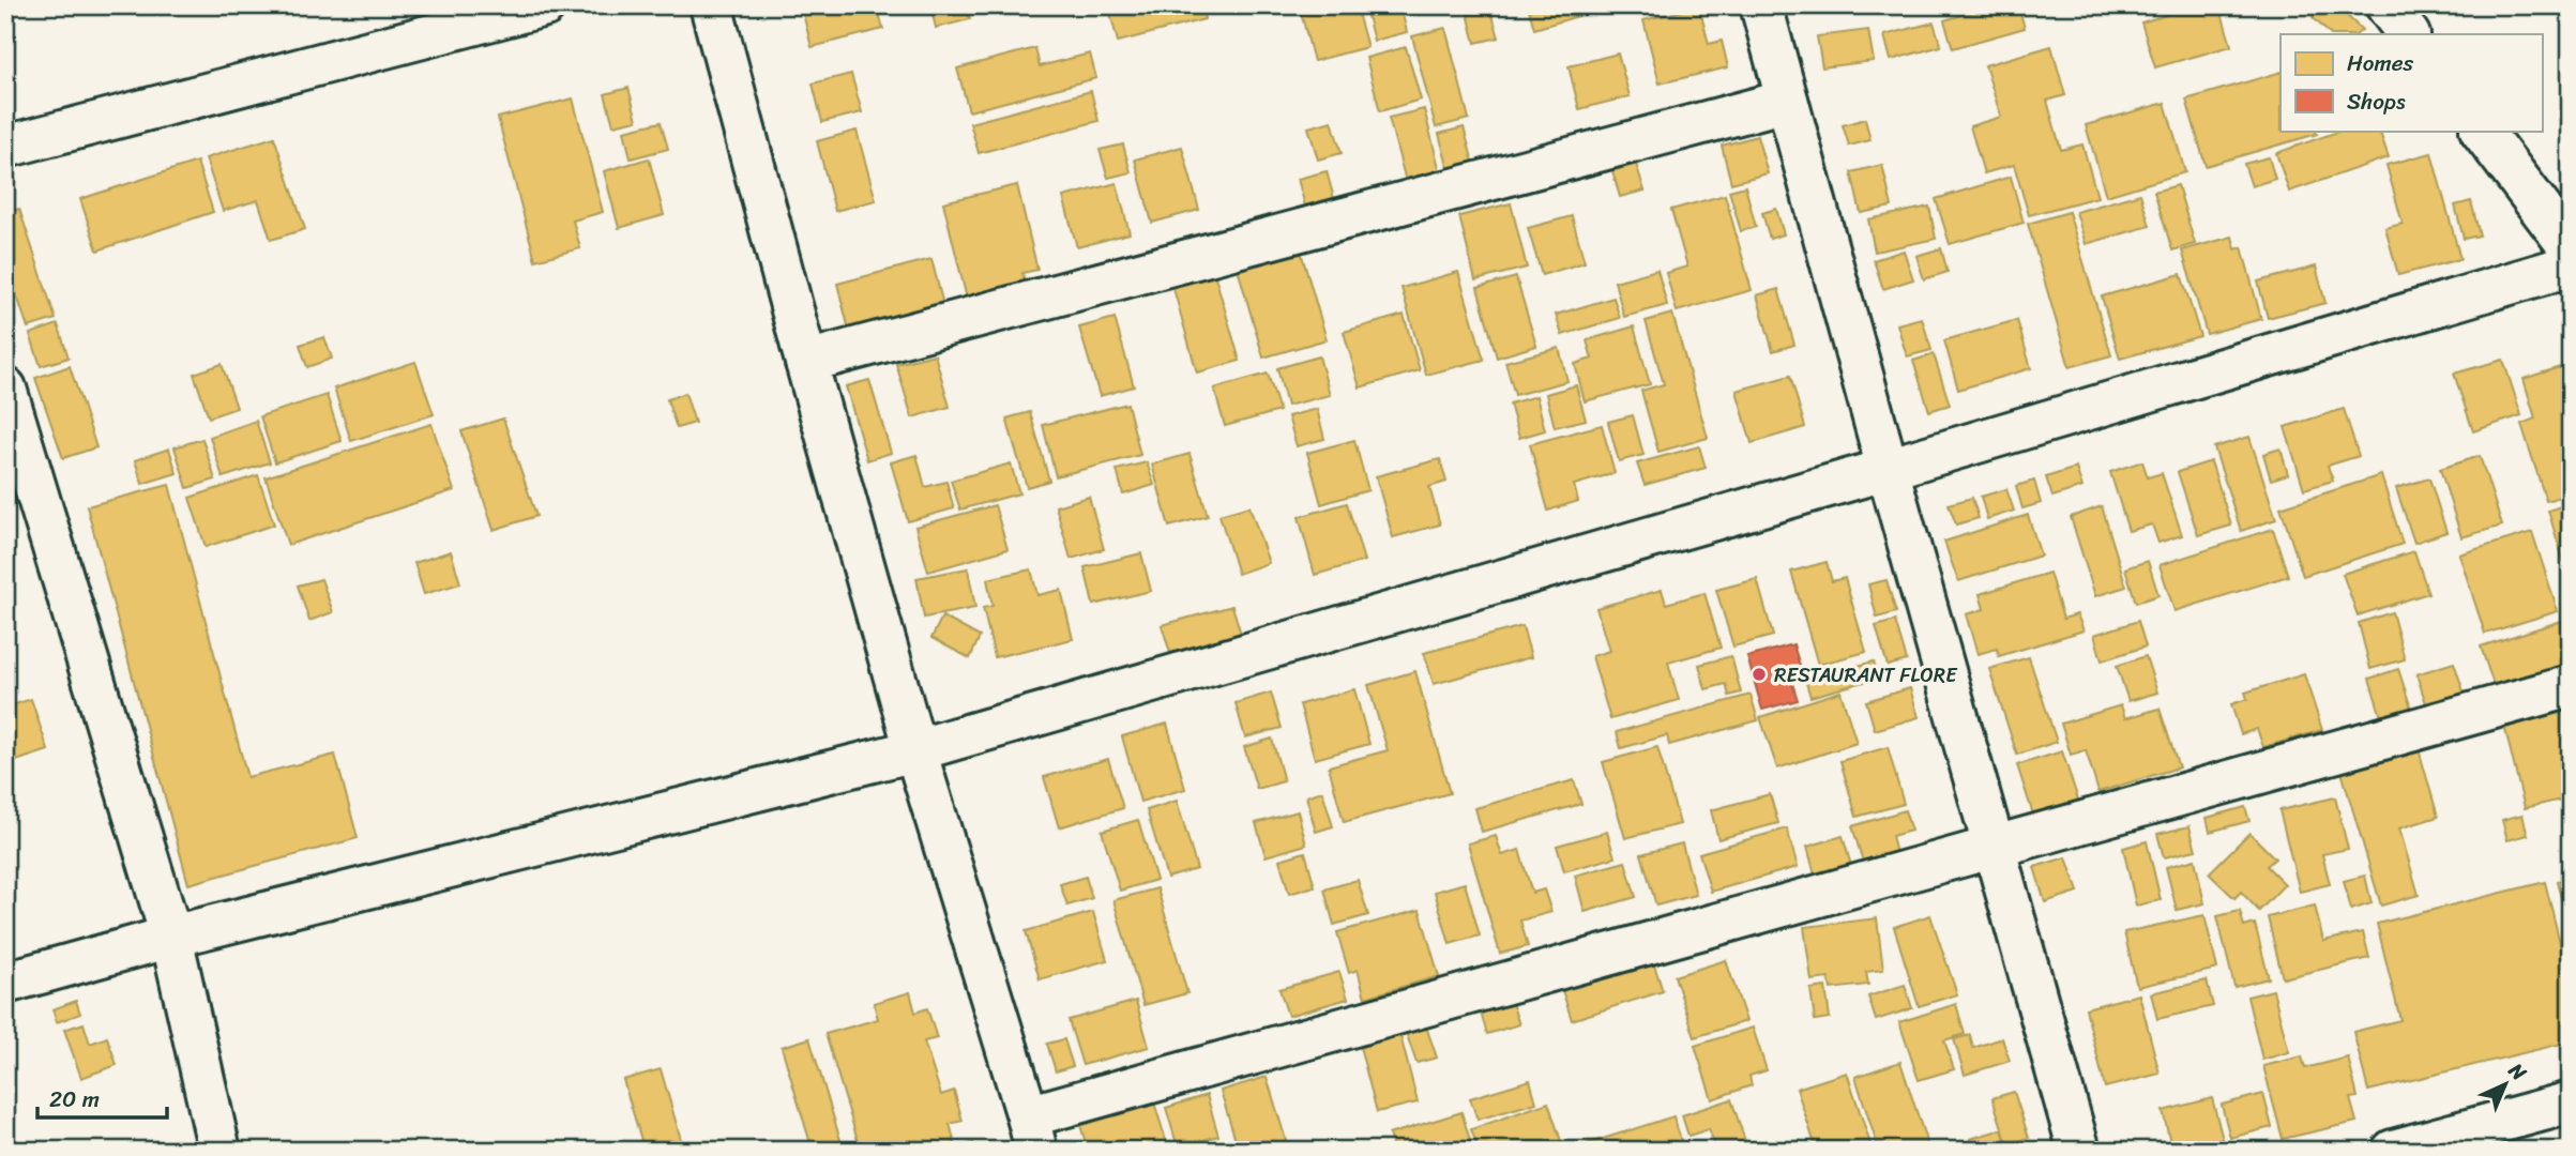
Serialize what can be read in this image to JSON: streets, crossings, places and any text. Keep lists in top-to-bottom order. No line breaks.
{"places":["RESTAURANT FLORE"],"legend":["Homes","Shops"],"scale_bar":"20 m","north":"top right"}
